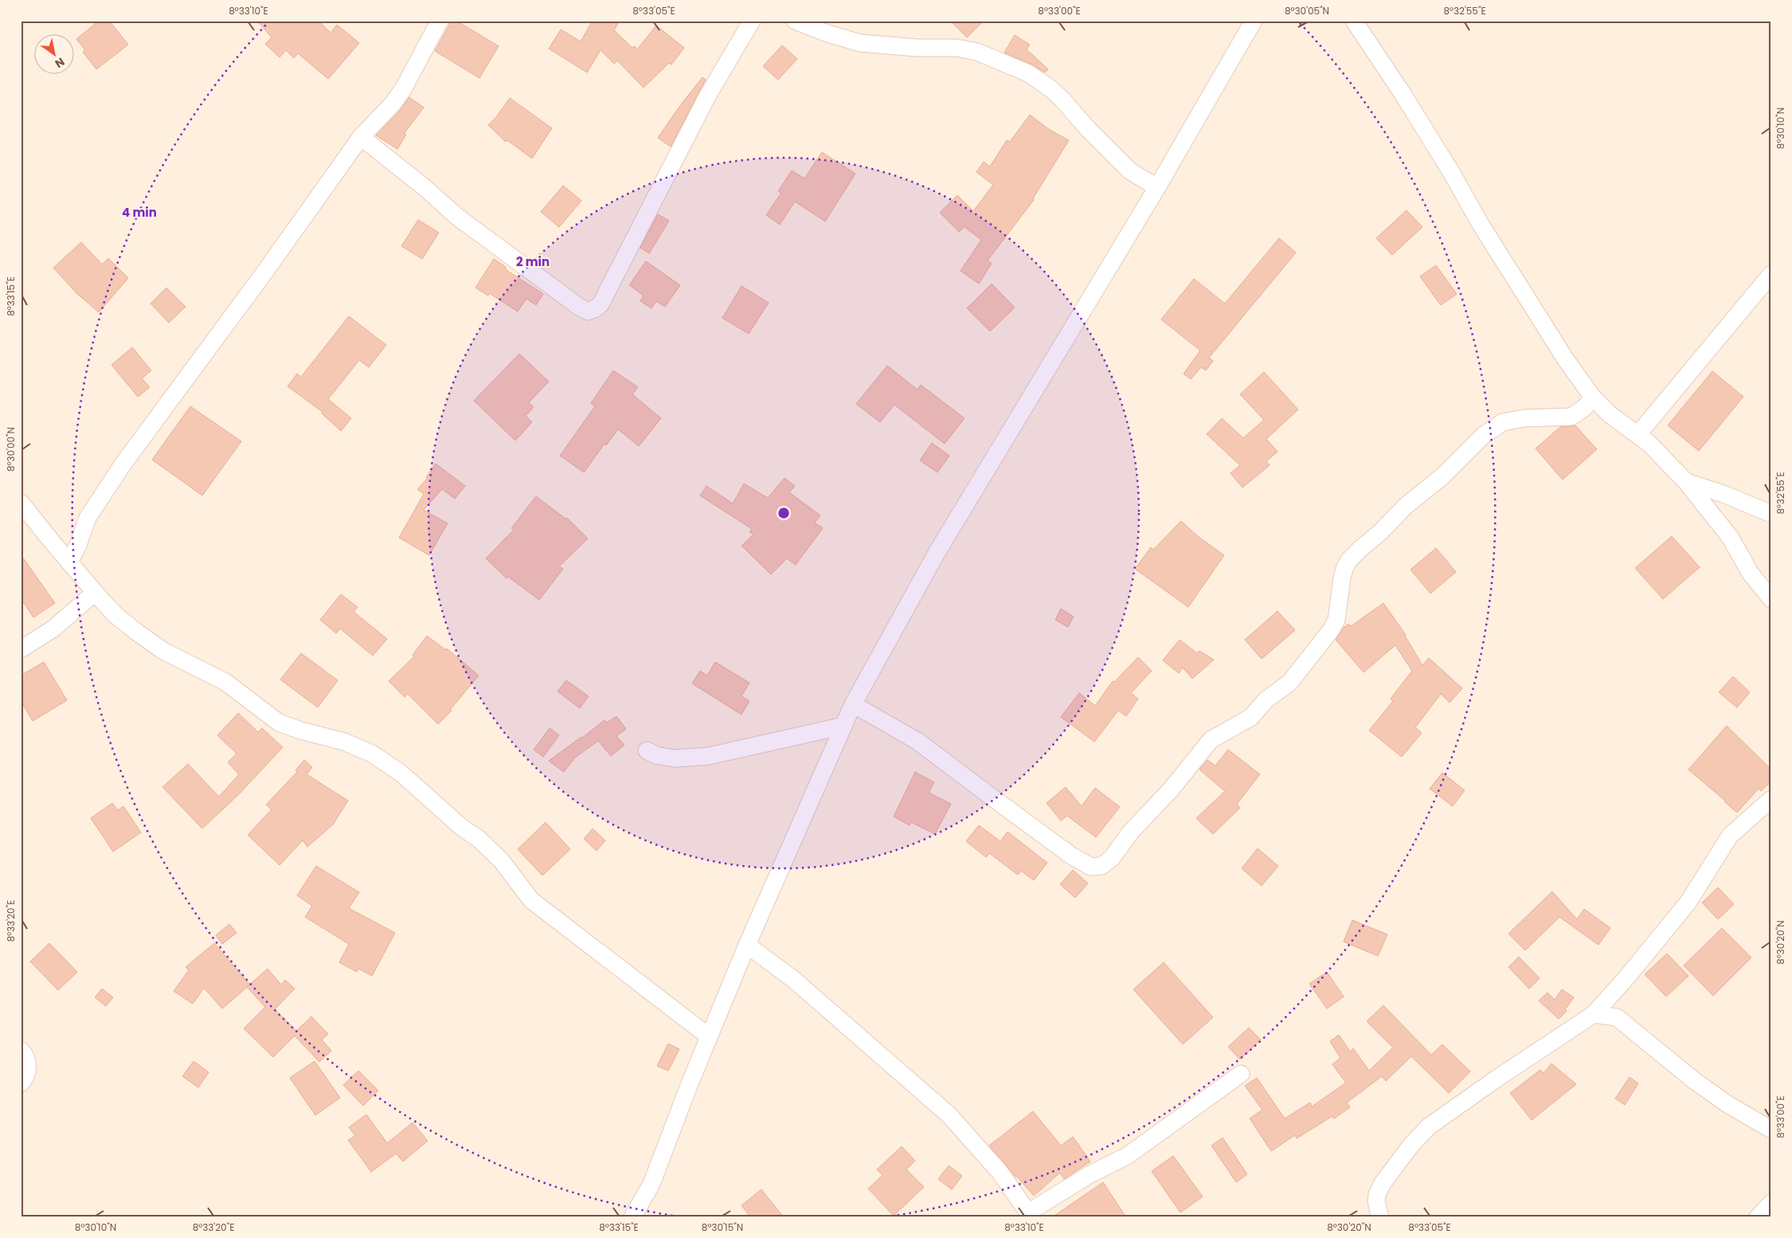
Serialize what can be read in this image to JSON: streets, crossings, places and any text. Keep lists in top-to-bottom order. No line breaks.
{"north":"bottom right","coordinates":["8°33'10\"E","8°33'05\"E","8°33'00\"E","8°30'05\"N","8°32'55\"E","8°30'10\"N","8°33'15\"E","8°30'00\"N","8°33'20\"E","8°30'20\"N","8°30'15\"N"],"rings":["4 min","2 min"]}
